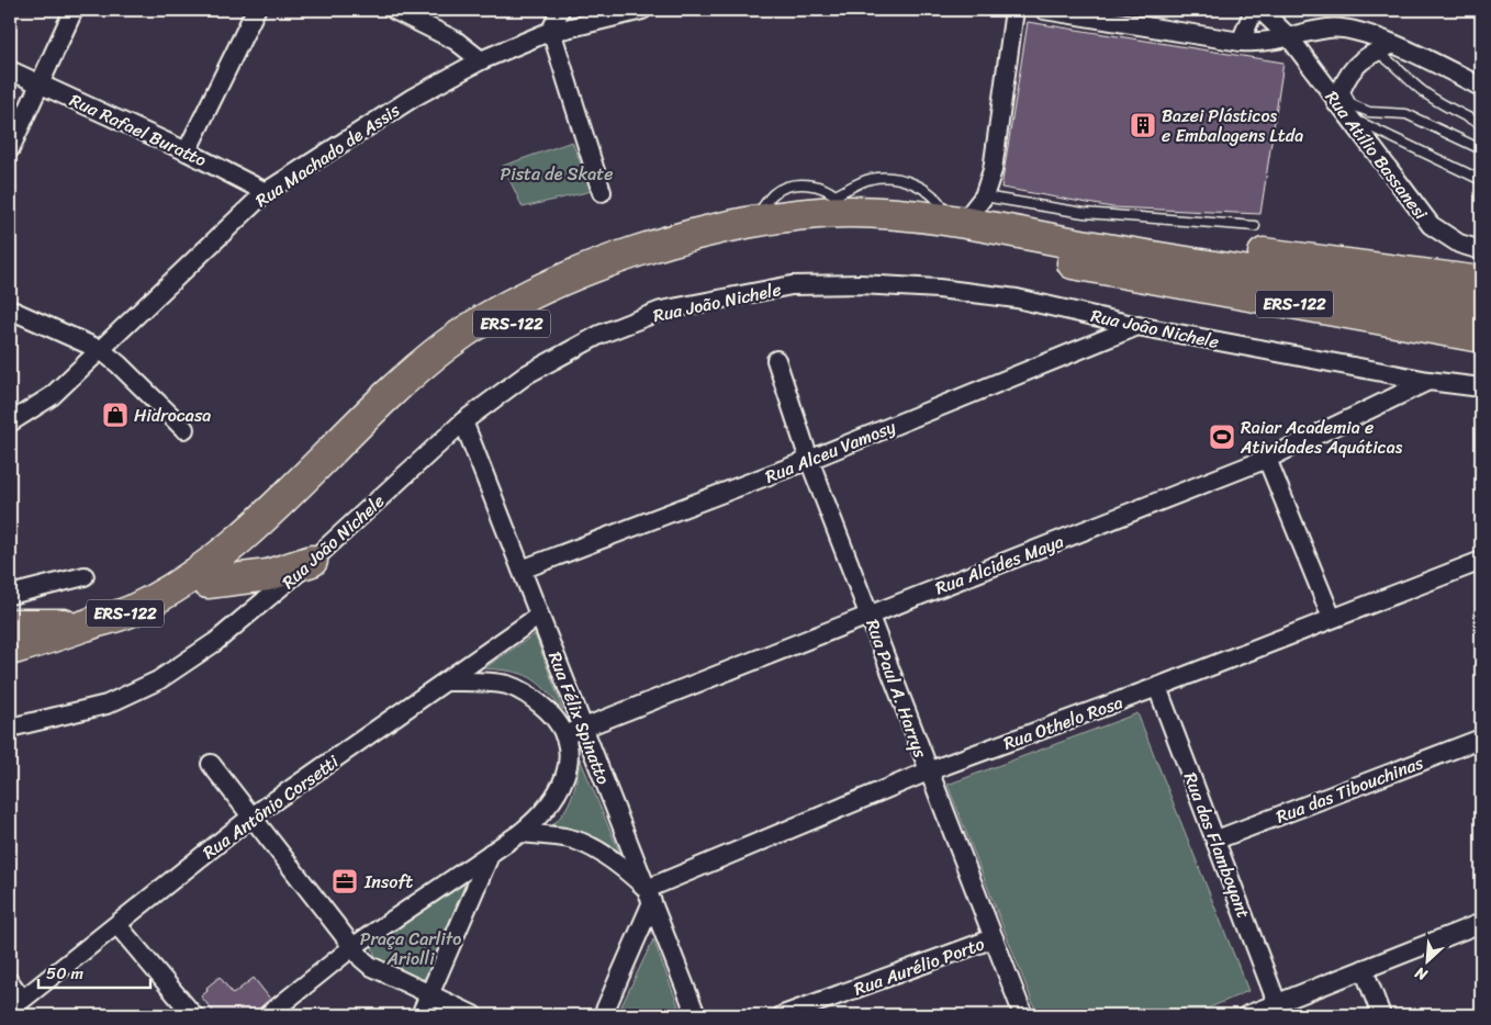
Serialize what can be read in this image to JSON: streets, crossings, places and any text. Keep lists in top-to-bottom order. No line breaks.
{"streets":{"highway":["ERS-122"],"street":["Rua Rafael Buratto","Rua Machado de Assis","Rua Atílio Bassanesi","Rua João Nichele","Rua Alceu Vamosy","Rua Alcides Maya","Rua Paul A. Harrys","Rua Félix Spinatto","Rua Othelo Rosa","Rua das Tibouchinas","Rua Antônio Corsetti","Rua das Flamboyant","Rua Aurélio Porto"]},"crossings":[["Rua Rafael Buratto","Rua Machado de Assis"],["Rua João Nichele","Rua Alceu Vamosy"],["Rua João Nichele","Rua Alcides Maya"],["Rua João Nichele","Rua Félix Spinatto"],["Rua Alceu Vamosy","Rua Paul A. Harrys"],["Rua Alceu Vamosy","Rua Félix Spinatto"],["Rua Alcides Maya","Rua Paul A. Harrys"],["Rua Alcides Maya","Rua Félix Spinatto"],["Rua Paul A. Harrys","Rua Othelo Rosa"],["Rua Paul A. Harrys","Rua Aurélio Porto"],["Rua Félix Spinatto","Rua Othelo Rosa"],["Rua Félix Spinatto","Rua Antônio Corsetti"],["Rua Othelo Rosa","Rua das Flamboyant"],["Rua das Tibouchinas","Rua das Flamboyant"]],"parks":["Pista de Skate","Praça Carlito Ariolli"],"places":{"building":["Bazei Plásticos e Embalagens Ltda"],"shop":["Hidrocasa"],"sports":["Raiar Academia e Atividades Aquáticas"],"office":["Insoft"]},"scale_bar":"50 m","north":"bottom left"}
